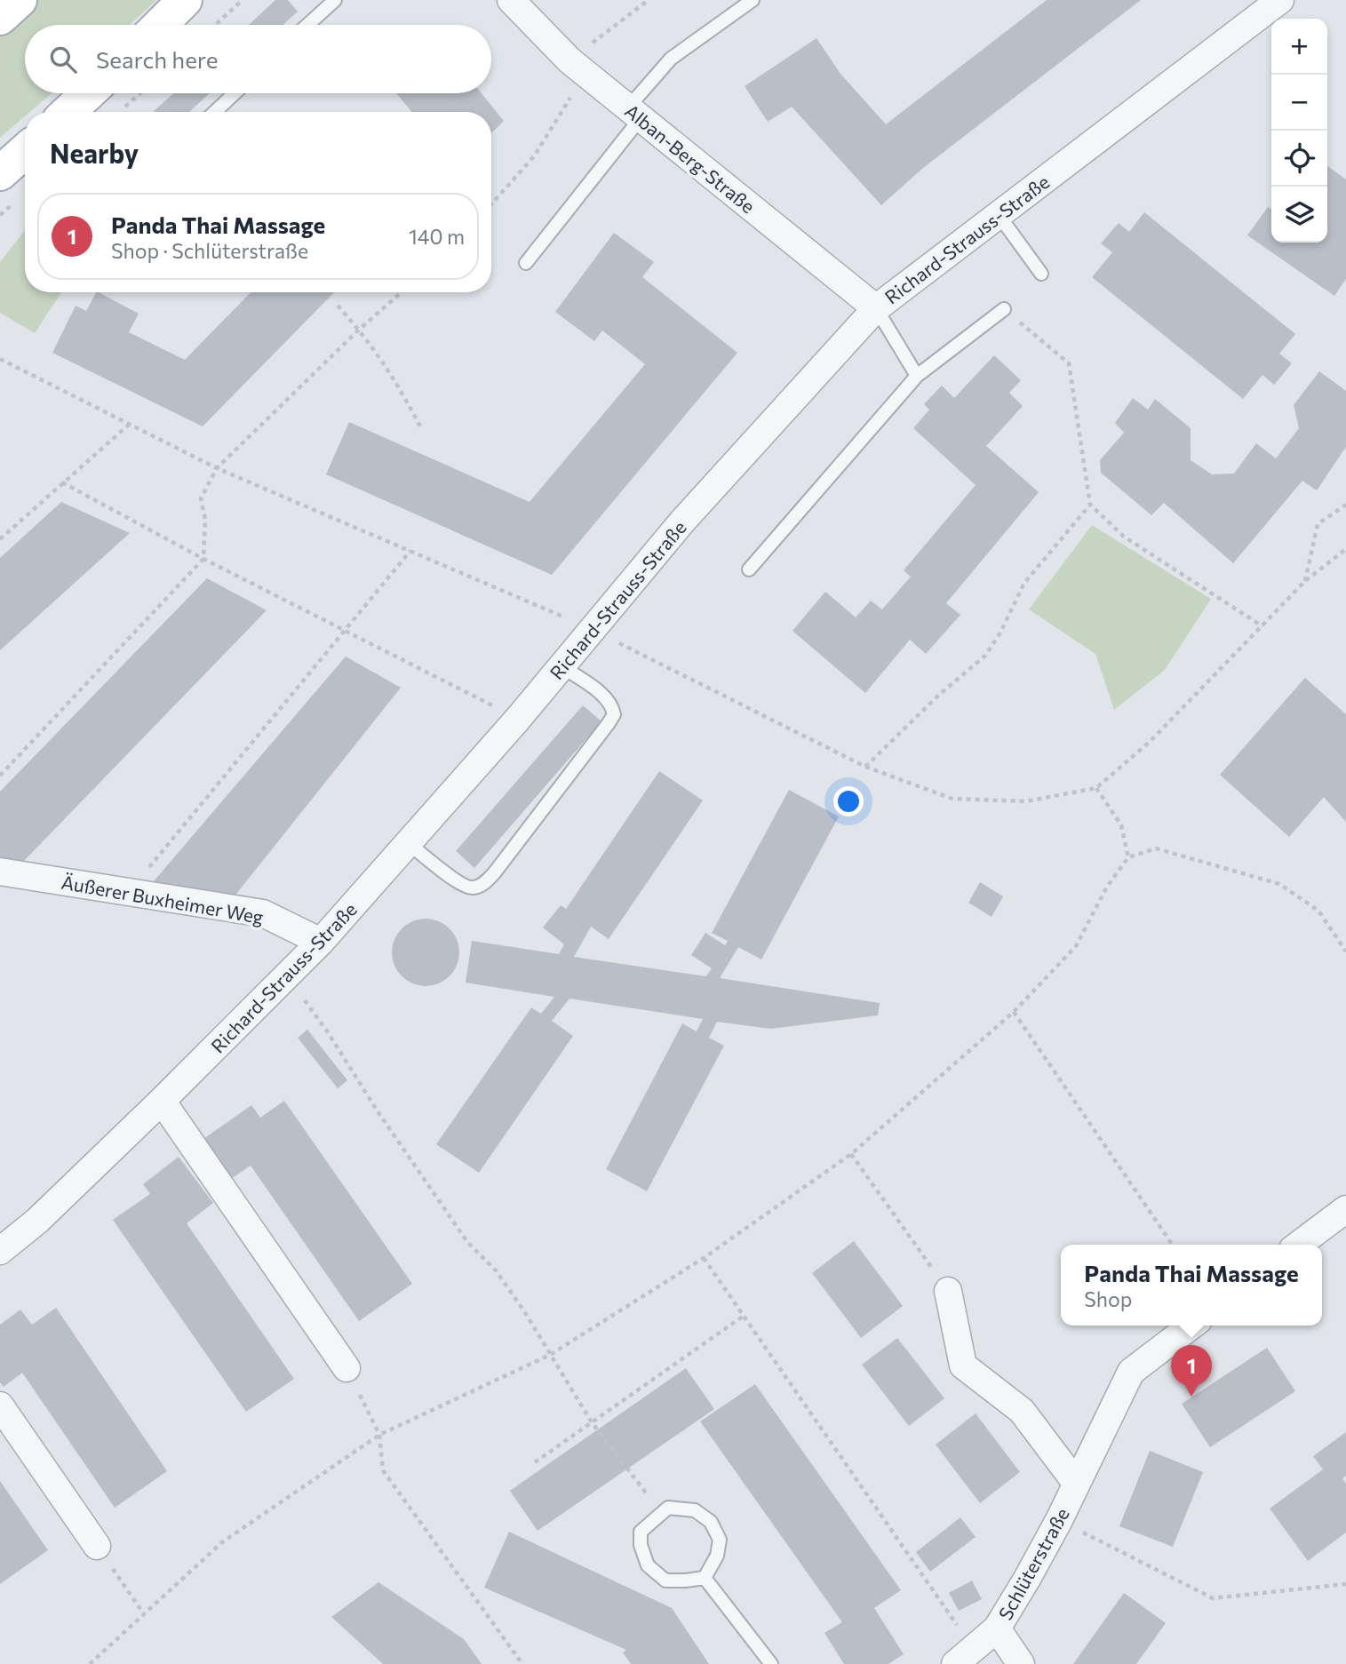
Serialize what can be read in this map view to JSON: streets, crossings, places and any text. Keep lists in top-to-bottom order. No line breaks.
{"streets":{"street":["Alban-Berg-Straße","Richard-Strauss-Straße","Äußerer Buxheimer Weg","Schlüterstraße"]},"crossings":[["Alban-Berg-Straße","Richard-Strauss-Straße"],["Richard-Strauss-Straße","Äußerer Buxheimer Weg"]],"page":{"map_buttons":["+","−"],"search":"Search here","heading":"Nearby","list":[{"mark":"1","name":"Panda Thai Massage","note":"Shop · Schlüterstraße","value":"140 m"}],"popup":["Panda Thai Massage","Shop"],"pins":"1"}}
